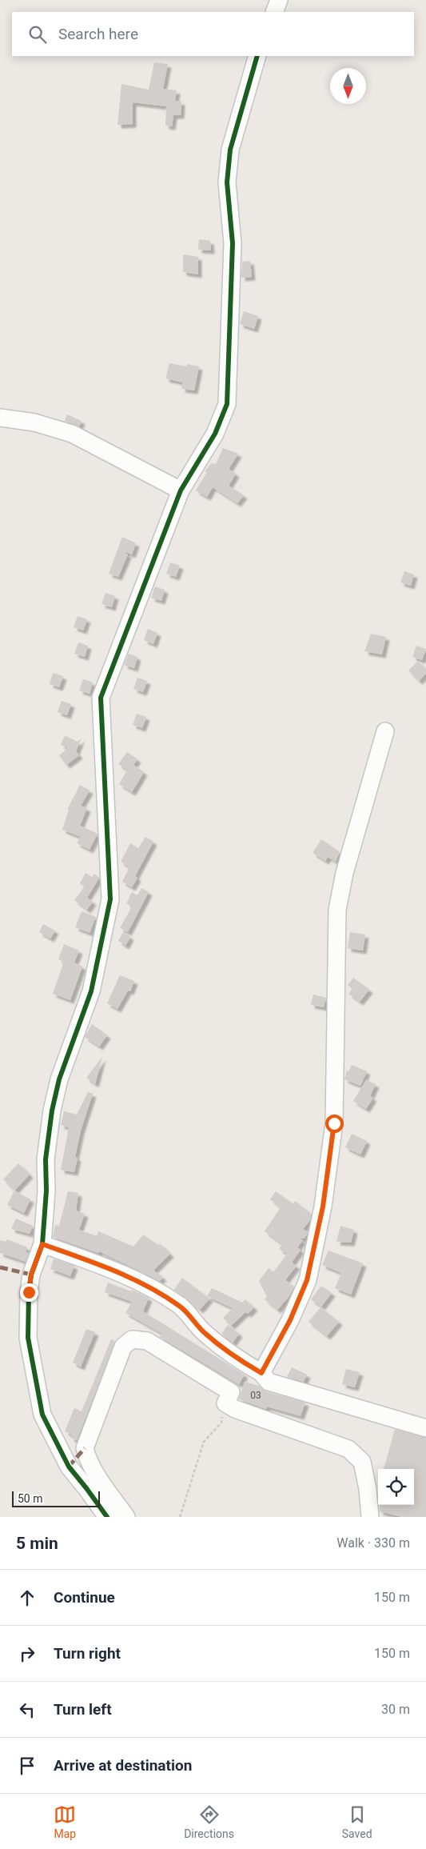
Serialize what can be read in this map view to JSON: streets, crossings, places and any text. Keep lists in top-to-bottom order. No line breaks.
{"house_numbers":["03"],"scale_bar":"50 m","north":"bottom","page":{"search":"Search here","scale":"50 m","heading":["5 min","Walk · 330 m"],"list":[["Continue","150 m"],["Turn right","150 m"],["Turn left","30 m"],"Arrive at destination"],"nav":["Map","Directions","Saved"]}}
